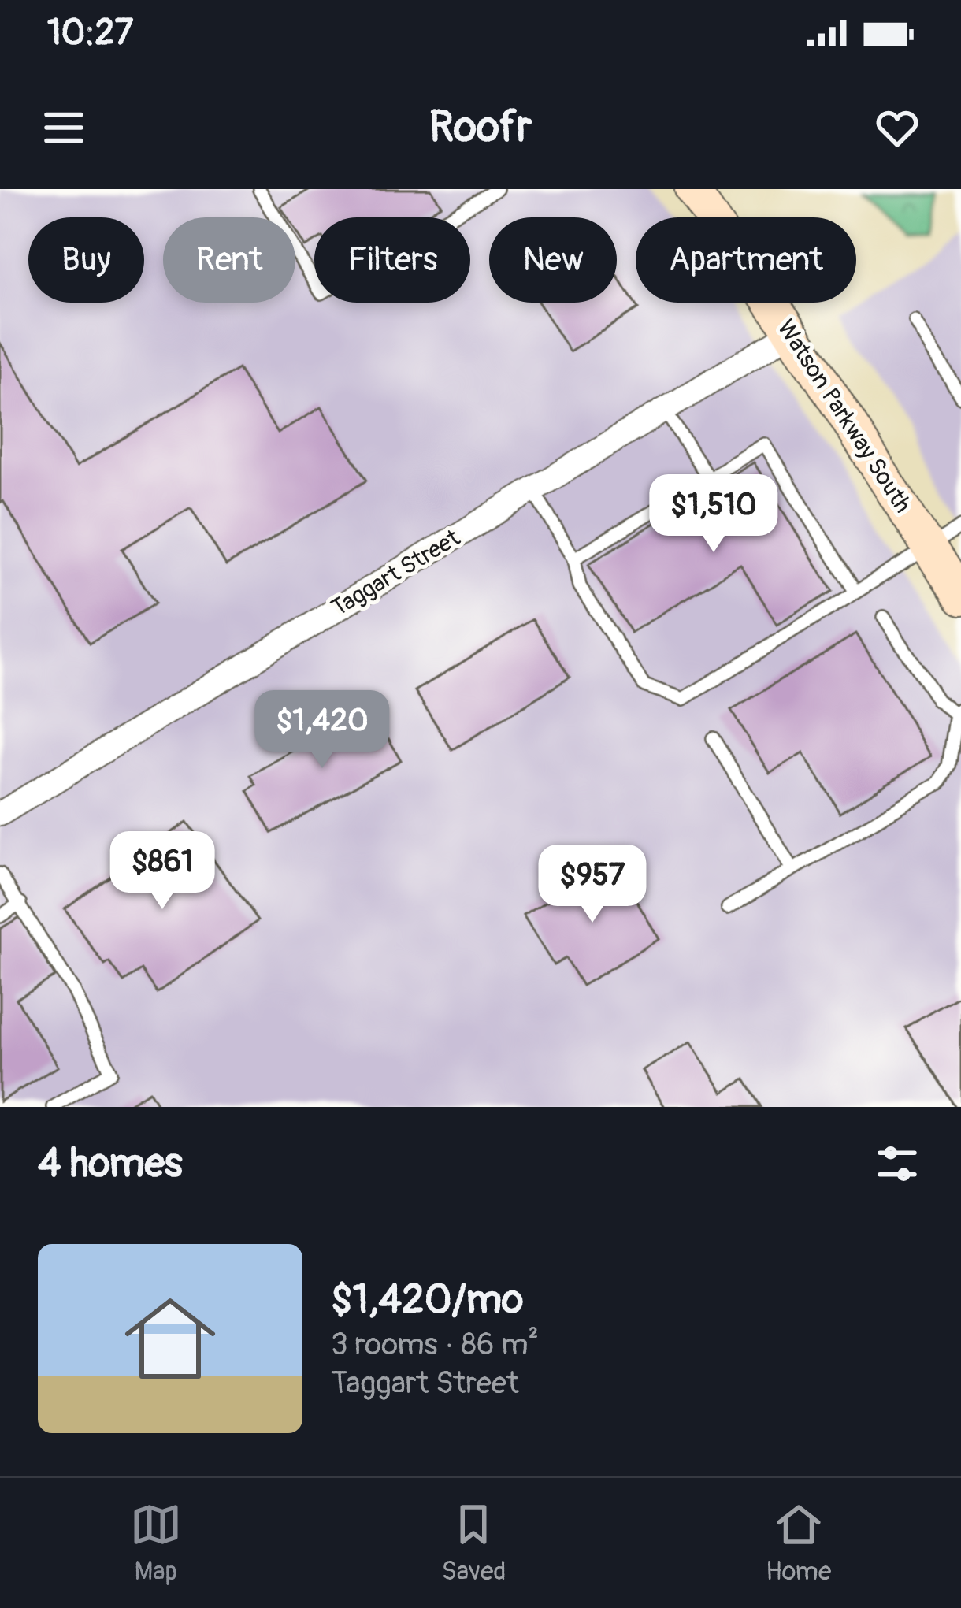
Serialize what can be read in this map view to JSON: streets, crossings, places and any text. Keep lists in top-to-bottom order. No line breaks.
{"streets":{"main road":["Watson Parkway South"],"street":["Taggart Street"]},"crossings":[["Watson Parkway South","Taggart Street"]],"page":{"status":"10:27","header":"Roofr","chip":["Buy","Rent","Filters","New","Apartment"],"price":["$1,510","$1,420","$861","$957"],"heading":"4 homes","list":[{"name":"$1,420/mo","note":"3 rooms · 86 m² · Taggart Street"}],"tabs":["Map","Saved","Home"]}}
